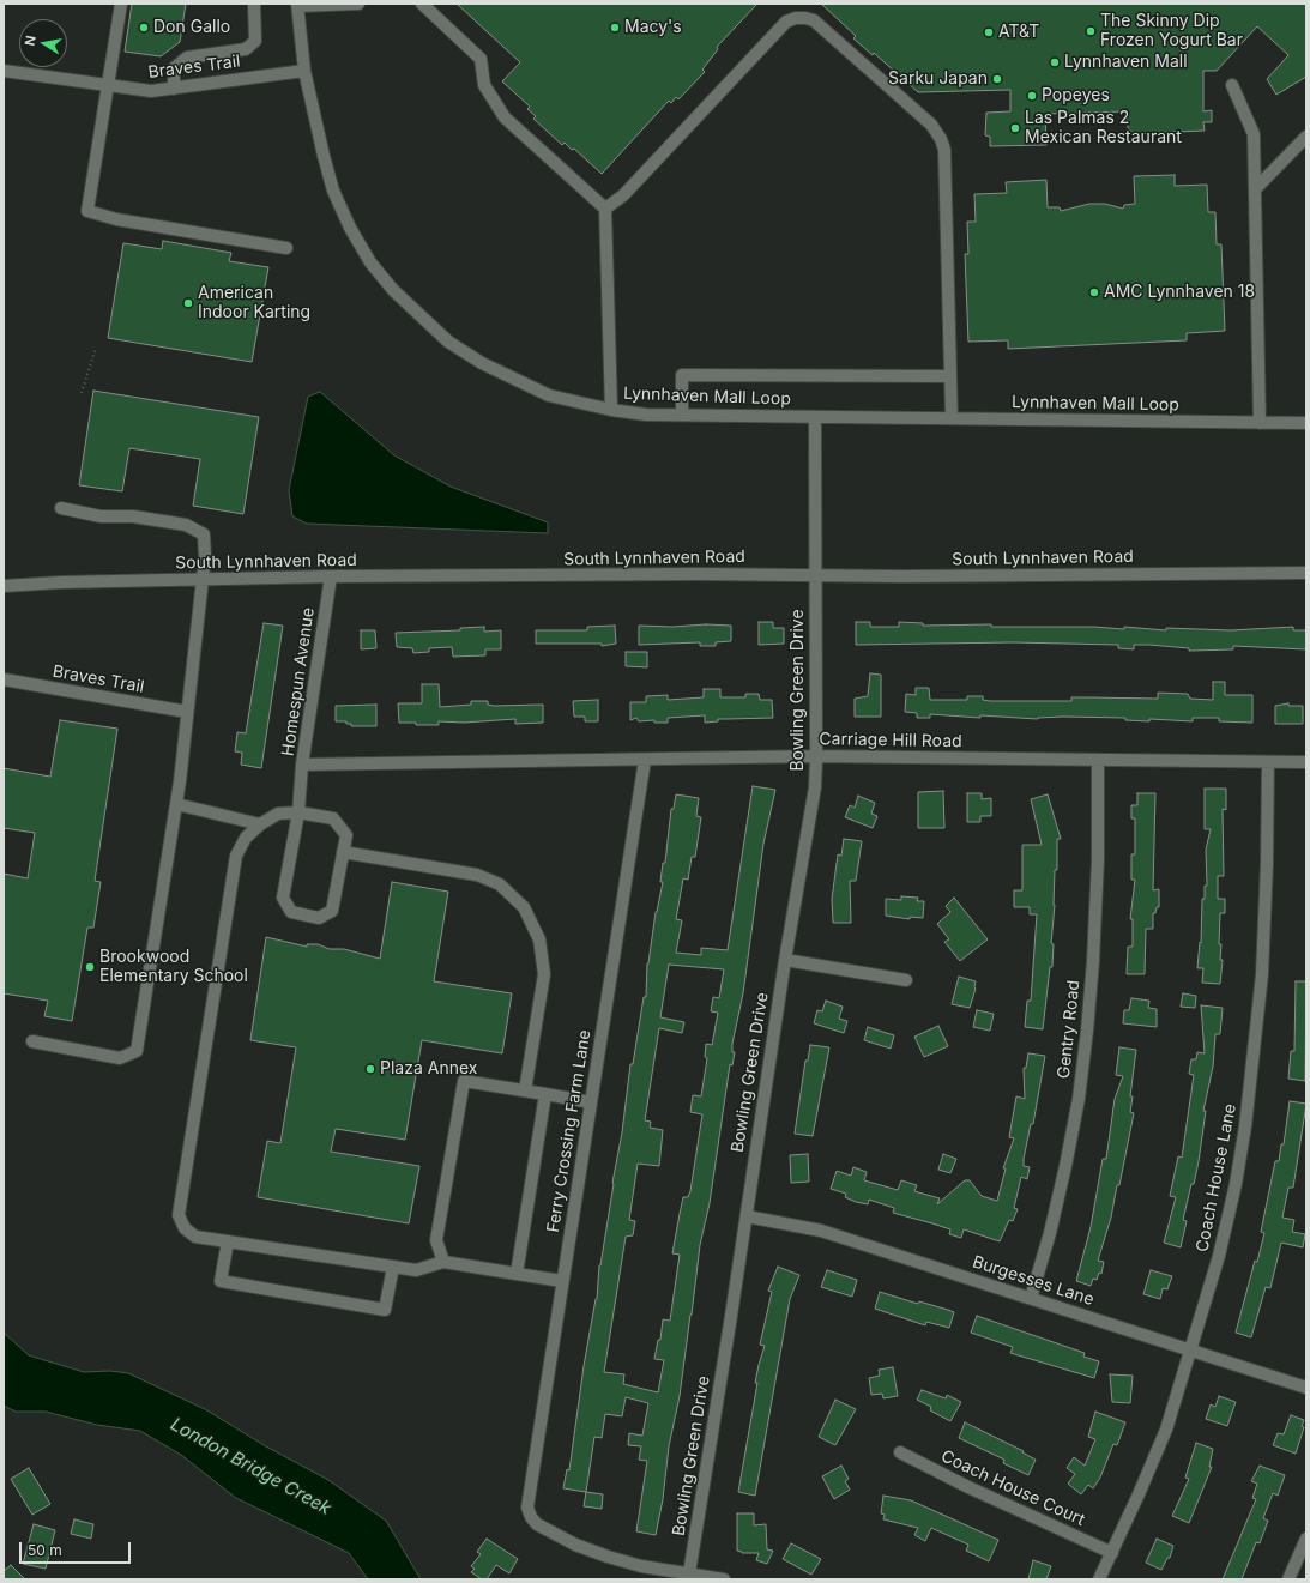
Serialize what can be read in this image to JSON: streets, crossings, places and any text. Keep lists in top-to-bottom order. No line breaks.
{"streets":{"street":["Braves Trail","Lynnhaven Mall Loop","South Lynnhaven Road","Homespun Avenue","Bowling Green Drive","Carriage Hill Road","Gentry Road","Ferry Crossing Farm Lane","Coach House Lane","Burgesses Lane","Coach House Court"]},"crossings":[["Braves Trail","Lynnhaven Mall Loop"],["Lynnhaven Mall Loop","Bowling Green Drive"],["South Lynnhaven Road","Homespun Avenue"],["South Lynnhaven Road","Bowling Green Drive"],["Homespun Avenue","Carriage Hill Road"],["Bowling Green Drive","Carriage Hill Road"],["Bowling Green Drive","Ferry Crossing Farm Lane"],["Bowling Green Drive","Burgesses Lane"],["Carriage Hill Road","Gentry Road"],["Carriage Hill Road","Ferry Crossing Farm Lane"],["Carriage Hill Road","Coach House Lane"],["Gentry Road","Burgesses Lane"],["Coach House Lane","Burgesses Lane"],["Coach House Lane","Coach House Court"]],"water":["London Bridge Creek"],"places":["Don Gallo","Macy's","The Skinny Dip Frozen Yogurt Bar","AT&T","Lynnhaven Mall","Sarku Japan","Popeyes","Las Palmas 2 Mexican Restaurant","AMC Lynnhaven 18","American Indoor Karting","Brookwood Elementary School","Plaza Annex"],"scale_bar":"50 m","north":"left"}
